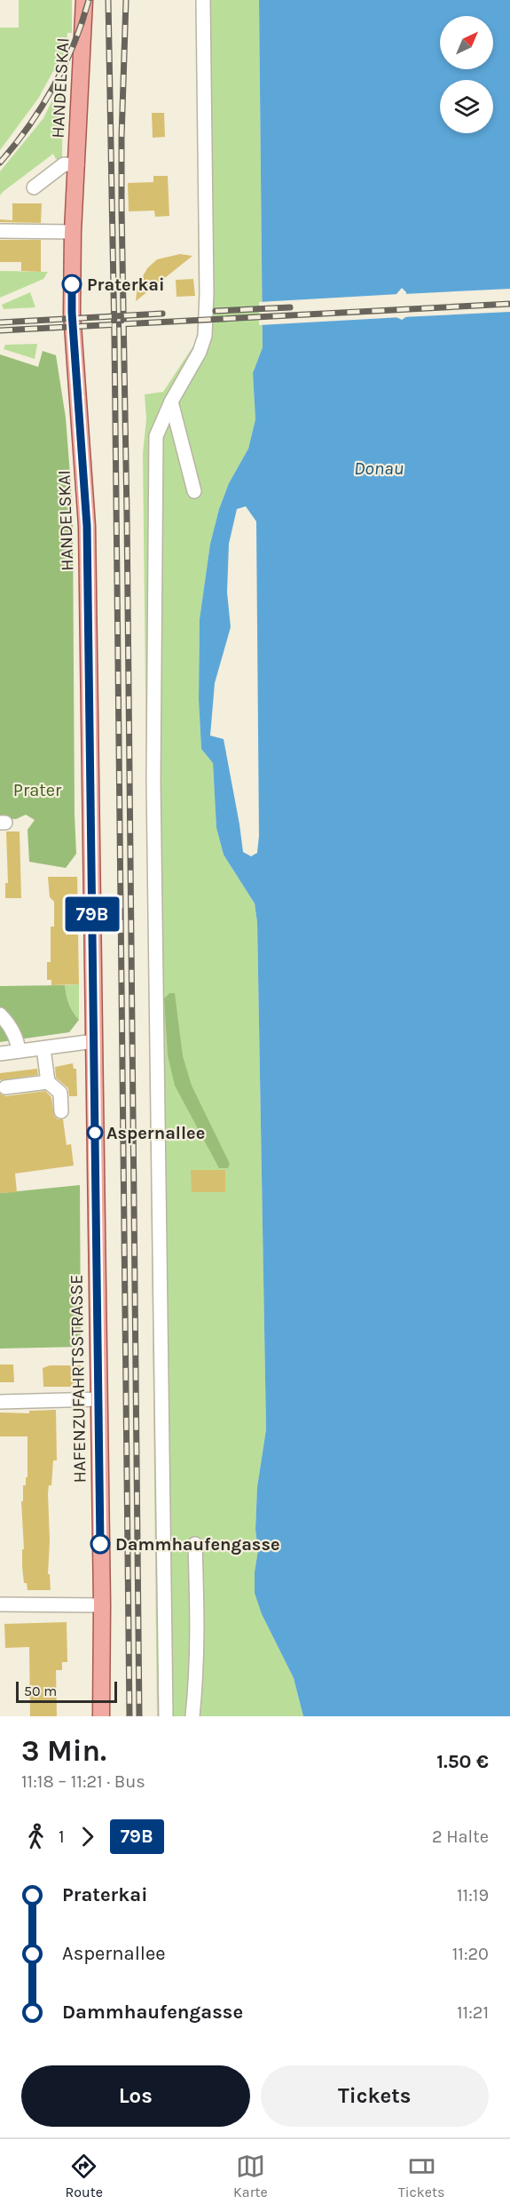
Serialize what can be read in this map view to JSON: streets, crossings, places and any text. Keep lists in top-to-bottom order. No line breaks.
{"streets":{"main road":["HANDELSKAI","HAFENZUFAHRTSSTRASSE"]},"crossings":[["HANDELSKAI","HAFENZUFAHRTSSTRASSE"]],"water":["Donau"],"parks":["Prater"],"places":["Praterkai","Aspernallee","Dammhaufengasse"],"lines":["bus line 79B"],"scale_bar":"50 m","north":"top right","page":{"on_map":"79B","scale":"50 m","heading":["3 Min.","11:18 – 11:21 · Bus","1.50 €"],"legs":["1","79B","2 Halte"],"list":[{"name":"Praterkai","value":"11:19"},{"name":"Aspernallee","value":"11:20"},{"name":"Dammhaufengasse","value":"11:21"}],"buttons":["Los","Tickets"],"tabs":["Route","Karte","Tickets"]}}
